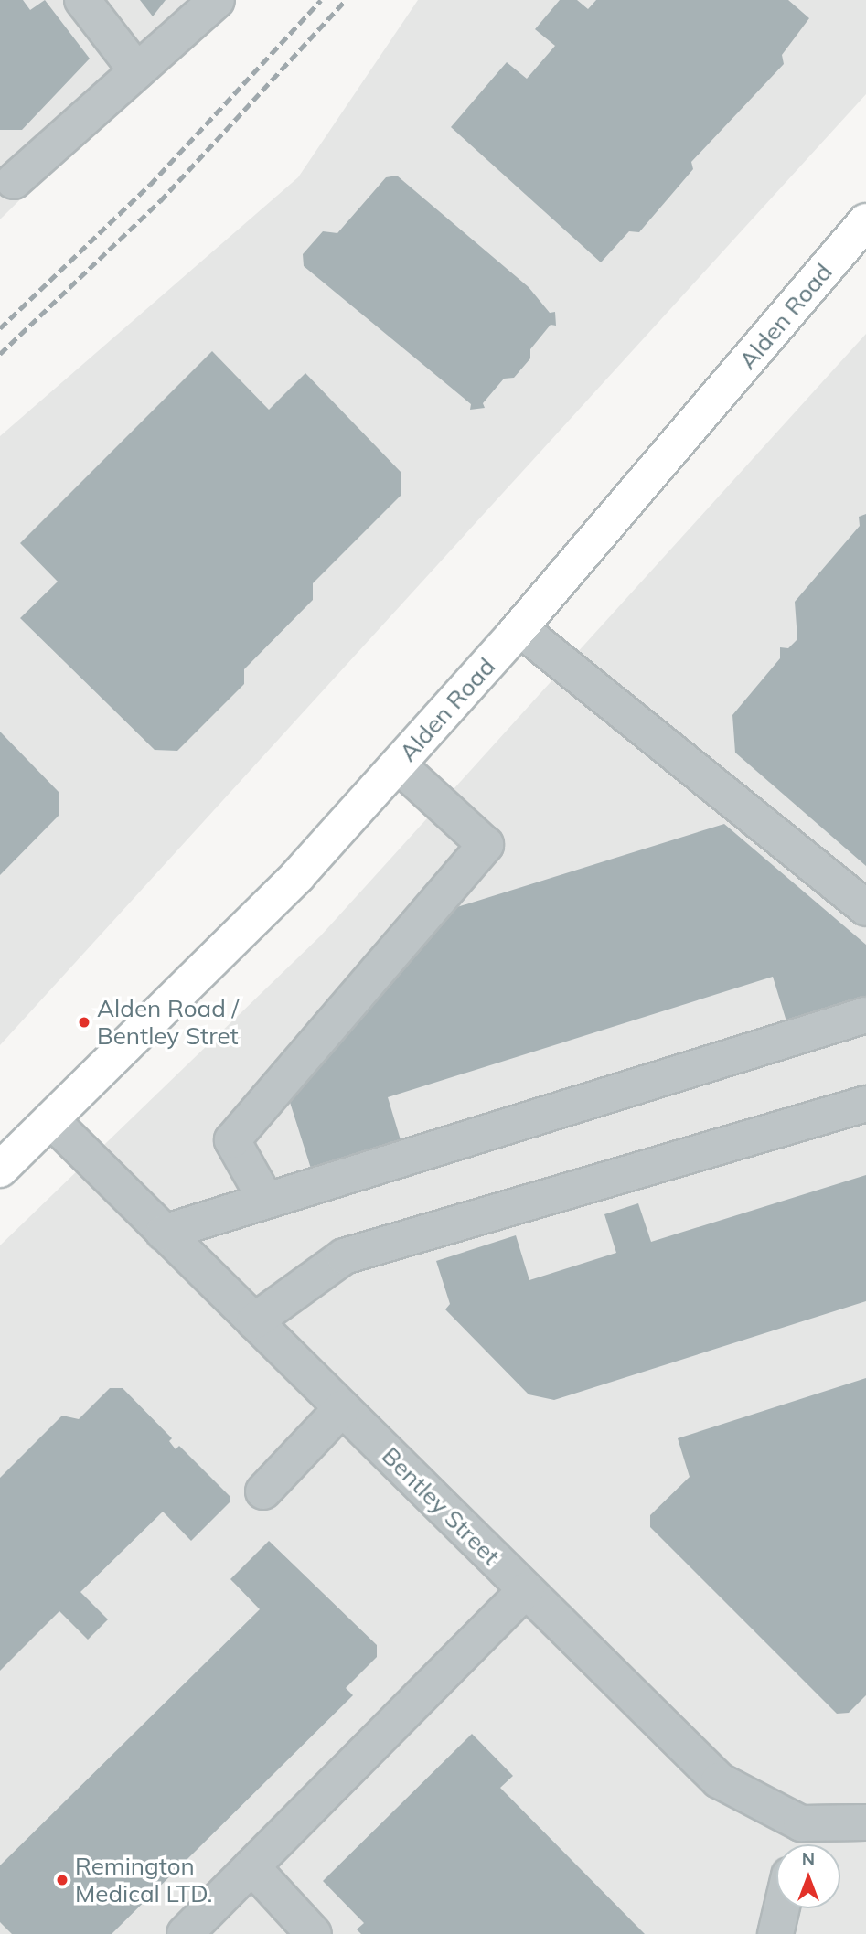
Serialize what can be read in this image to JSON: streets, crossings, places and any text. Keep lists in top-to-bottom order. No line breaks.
{"streets":{"main road":["Alden Road"],"street":["Bentley Street"]},"crossings":[["Alden Road","Bentley Street"]],"places":["Alden Road / Bentley Stret","Remington Medical LTD."],"north":"top"}
